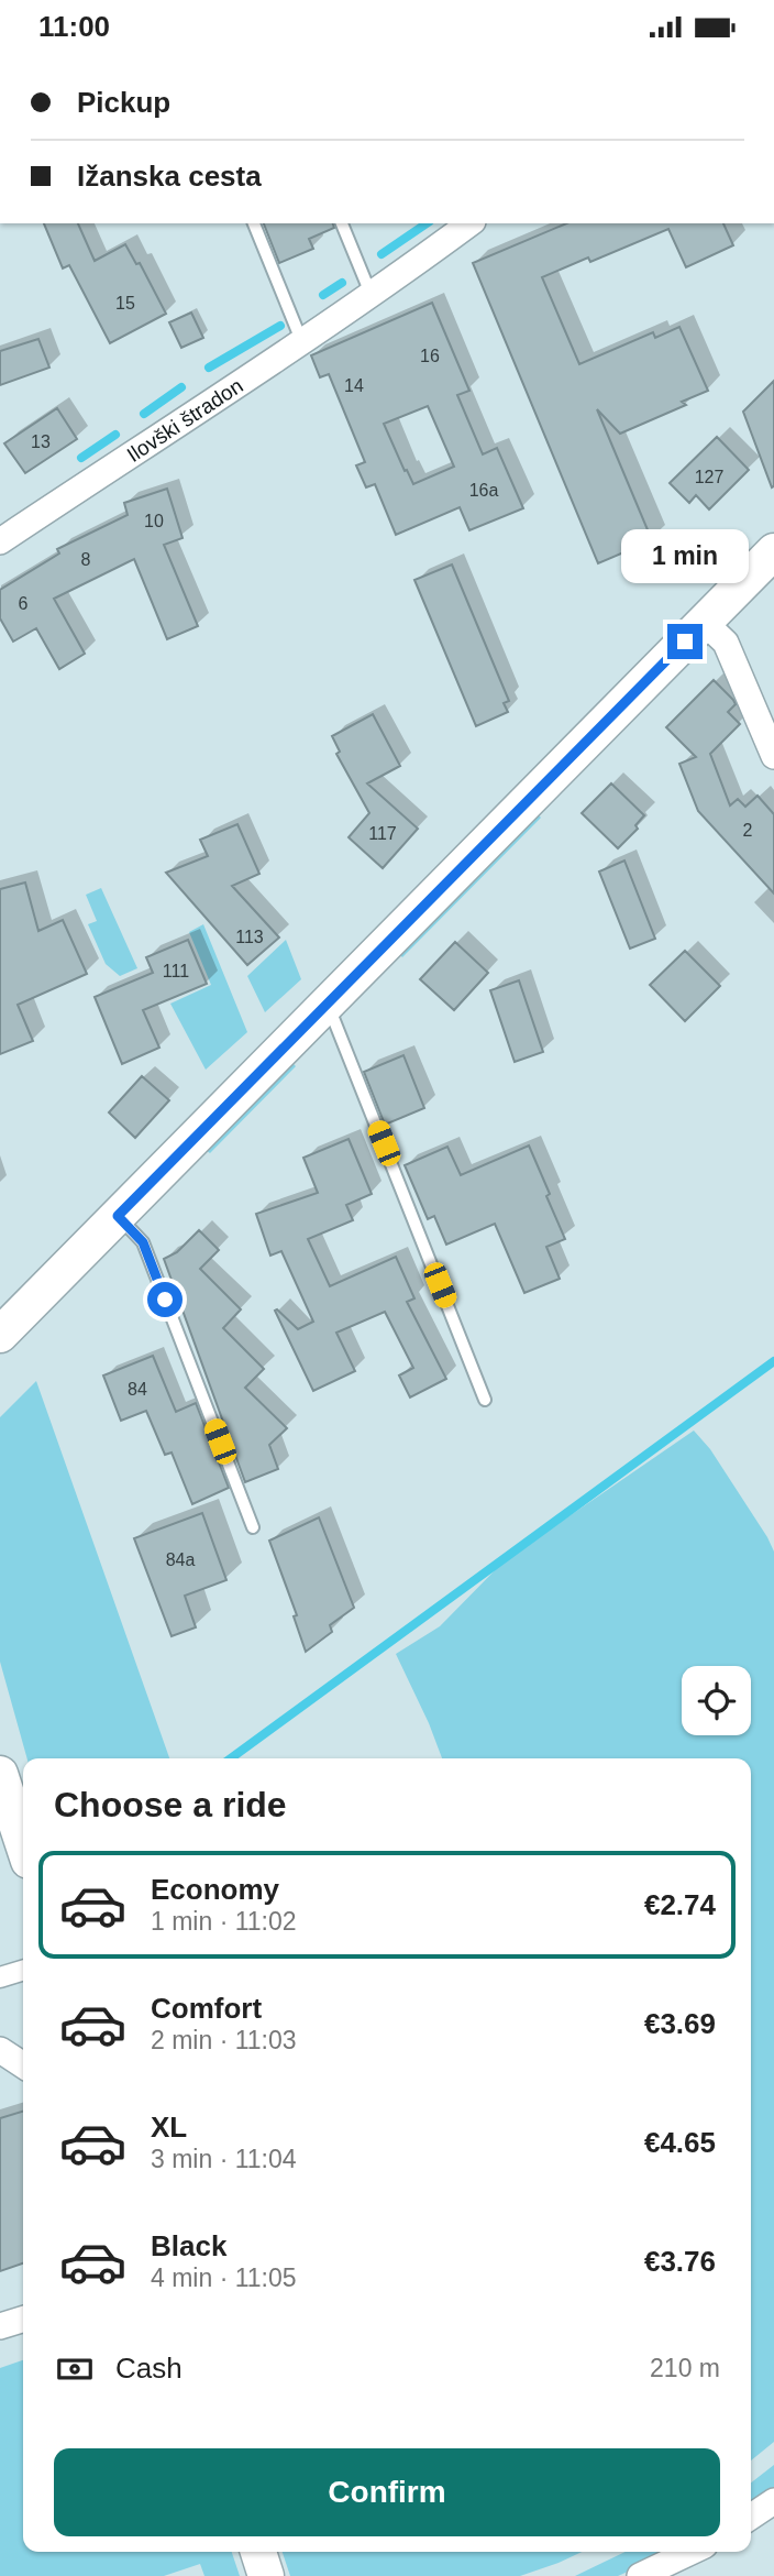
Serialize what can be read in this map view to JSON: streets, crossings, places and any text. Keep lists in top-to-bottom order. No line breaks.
{"streets":{"street":["Ilovški štradon"]},"house_numbers":["15","16","14","13","127","16a","10","8","6","2","117","113","111","84","84a"],"page":{"status":"11:00","banner":["Pickup","Ižanska cesta"],"bubble":"1 min","heading":"Choose a ride","list":[{"name":"Economy","note":"1 min · 11:02","value":"€2.74"},{"name":"Comfort","note":"2 min · 11:03","value":"€3.69"},{"name":"XL","note":"3 min · 11:04","value":"€4.65"},{"name":"Black","note":"4 min · 11:05","value":"€3.76"}],"pay":["Cash","210 m"],"buttons":"Confirm"}}
